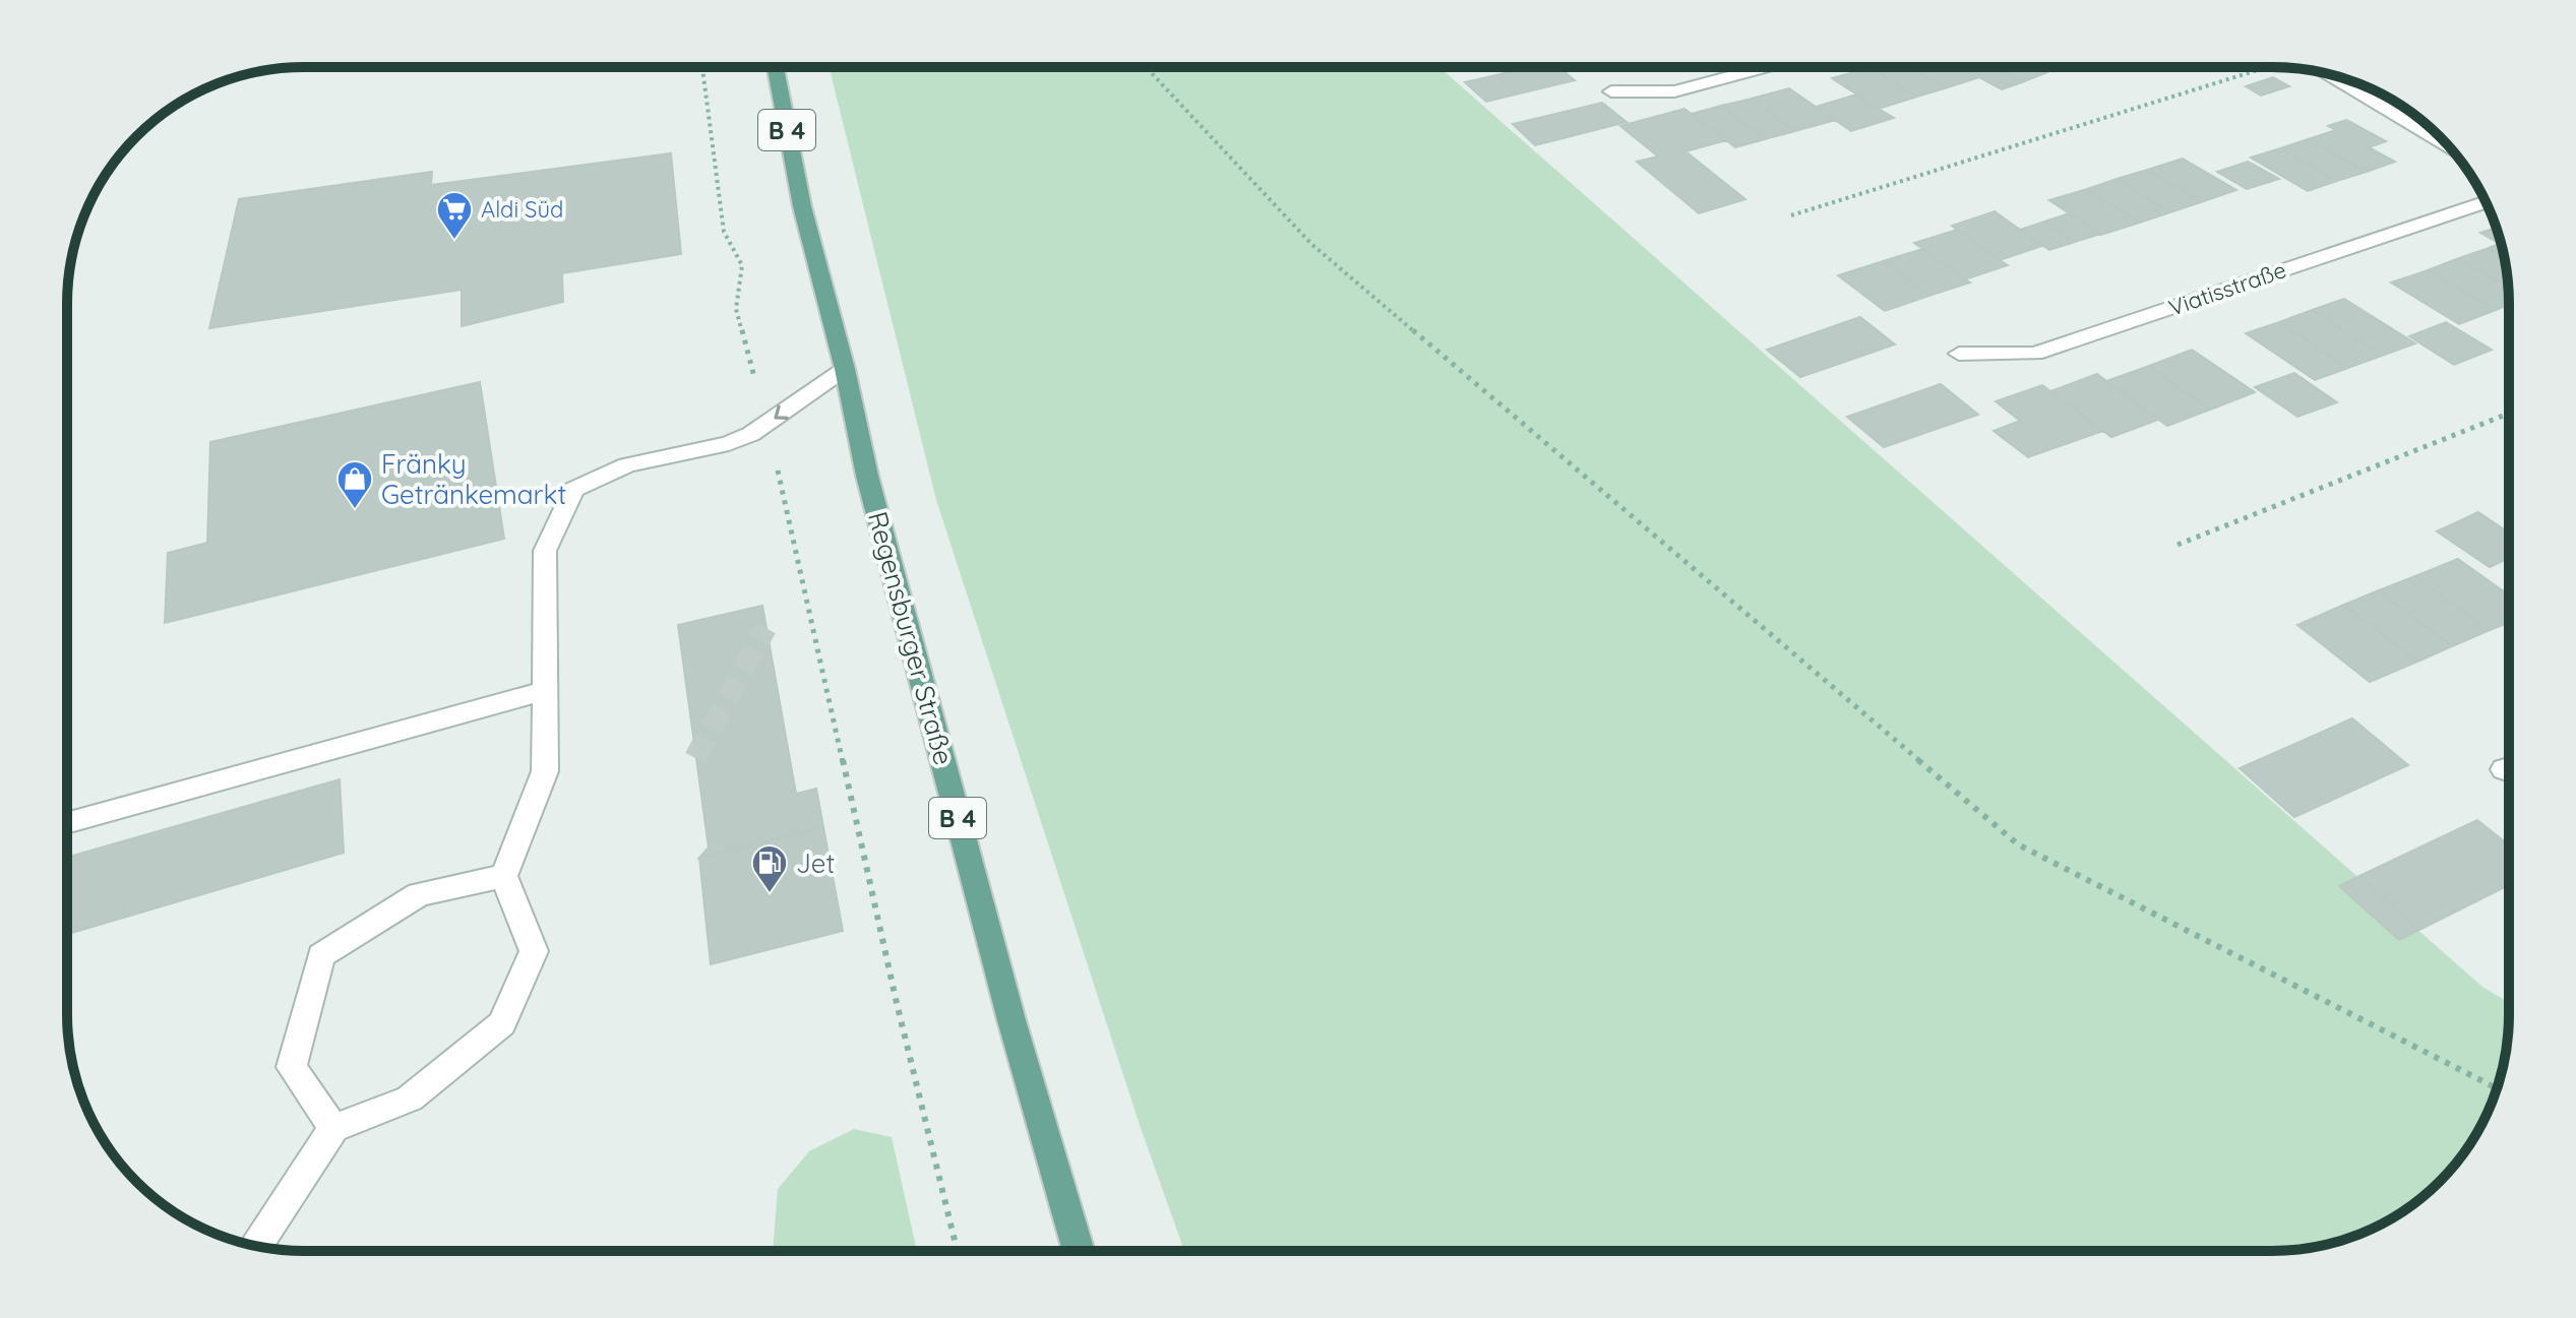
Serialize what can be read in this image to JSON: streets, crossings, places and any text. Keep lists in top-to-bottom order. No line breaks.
{"streets":{"main road":["B 4","Regensburger Straße"],"street":["Viatisstraße"]},"places":{"supermarket":["Aldi Süd"],"shop":["Fränky Getränkemarkt"],"fuel station":["Jet"]}}
